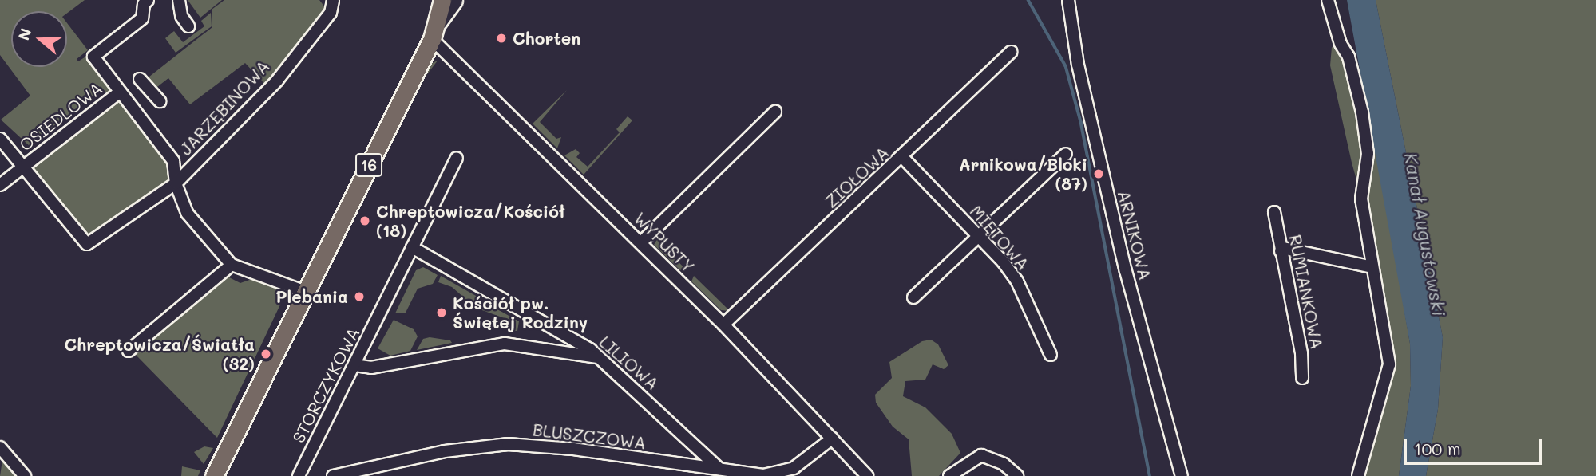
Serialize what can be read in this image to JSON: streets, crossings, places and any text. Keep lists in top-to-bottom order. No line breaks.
{"streets":{"main road":["16"],"street":["JARZĘBINOWA","OSIEDLOWA","ZIOŁOWA","ARNIKOWA","MIĘTOWA","WYPUSTY","RUMIANKOWA","LILIOWA","STORCZYKOWA","BLUSZCZOWA"]},"crossings":[["JARZĘBINOWA","OSIEDLOWA"],["16","WYPUSTY"],["ZIOŁOWA","MIĘTOWA"],["ZIOŁOWA","WYPUSTY"],["WYPUSTY","BLUSZCZOWA"],["LILIOWA","STORCZYKOWA"],["LILIOWA","BLUSZCZOWA"]],"water":["Kanał Augustowski"],"places":["Chorten","Arnikowa/Bloki (87)","Chreptowicza/Kościół (18)","Plebania","Kościół pw. Świętej Rodziny","Chreptowicza/Światła (32)"],"scale_bar":"100 m","north":"left"}
